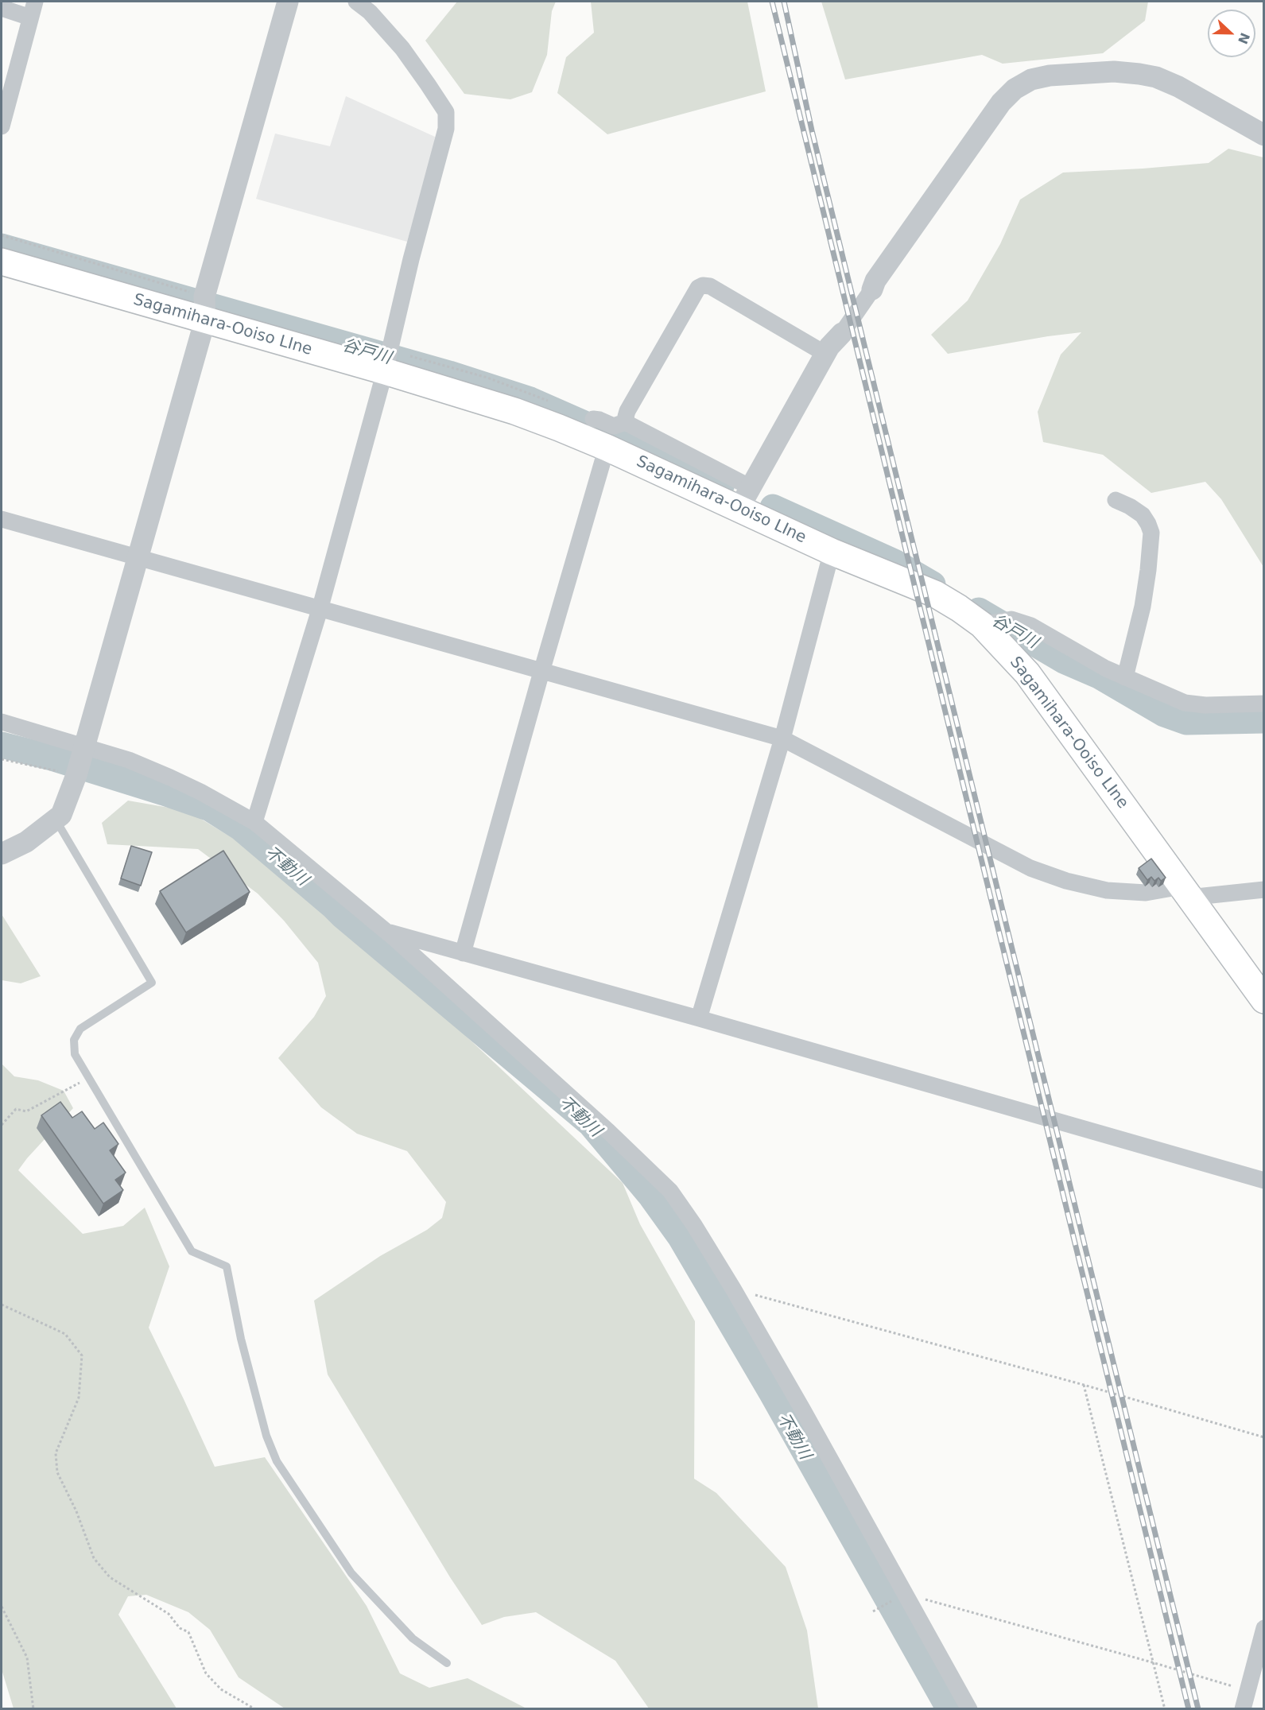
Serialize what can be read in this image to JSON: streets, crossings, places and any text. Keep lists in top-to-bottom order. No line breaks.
{"streets":{"main road":["Sagamihara-Ooiso LIne"]},"water":["谷戸川","不動川"],"north":"right"}
